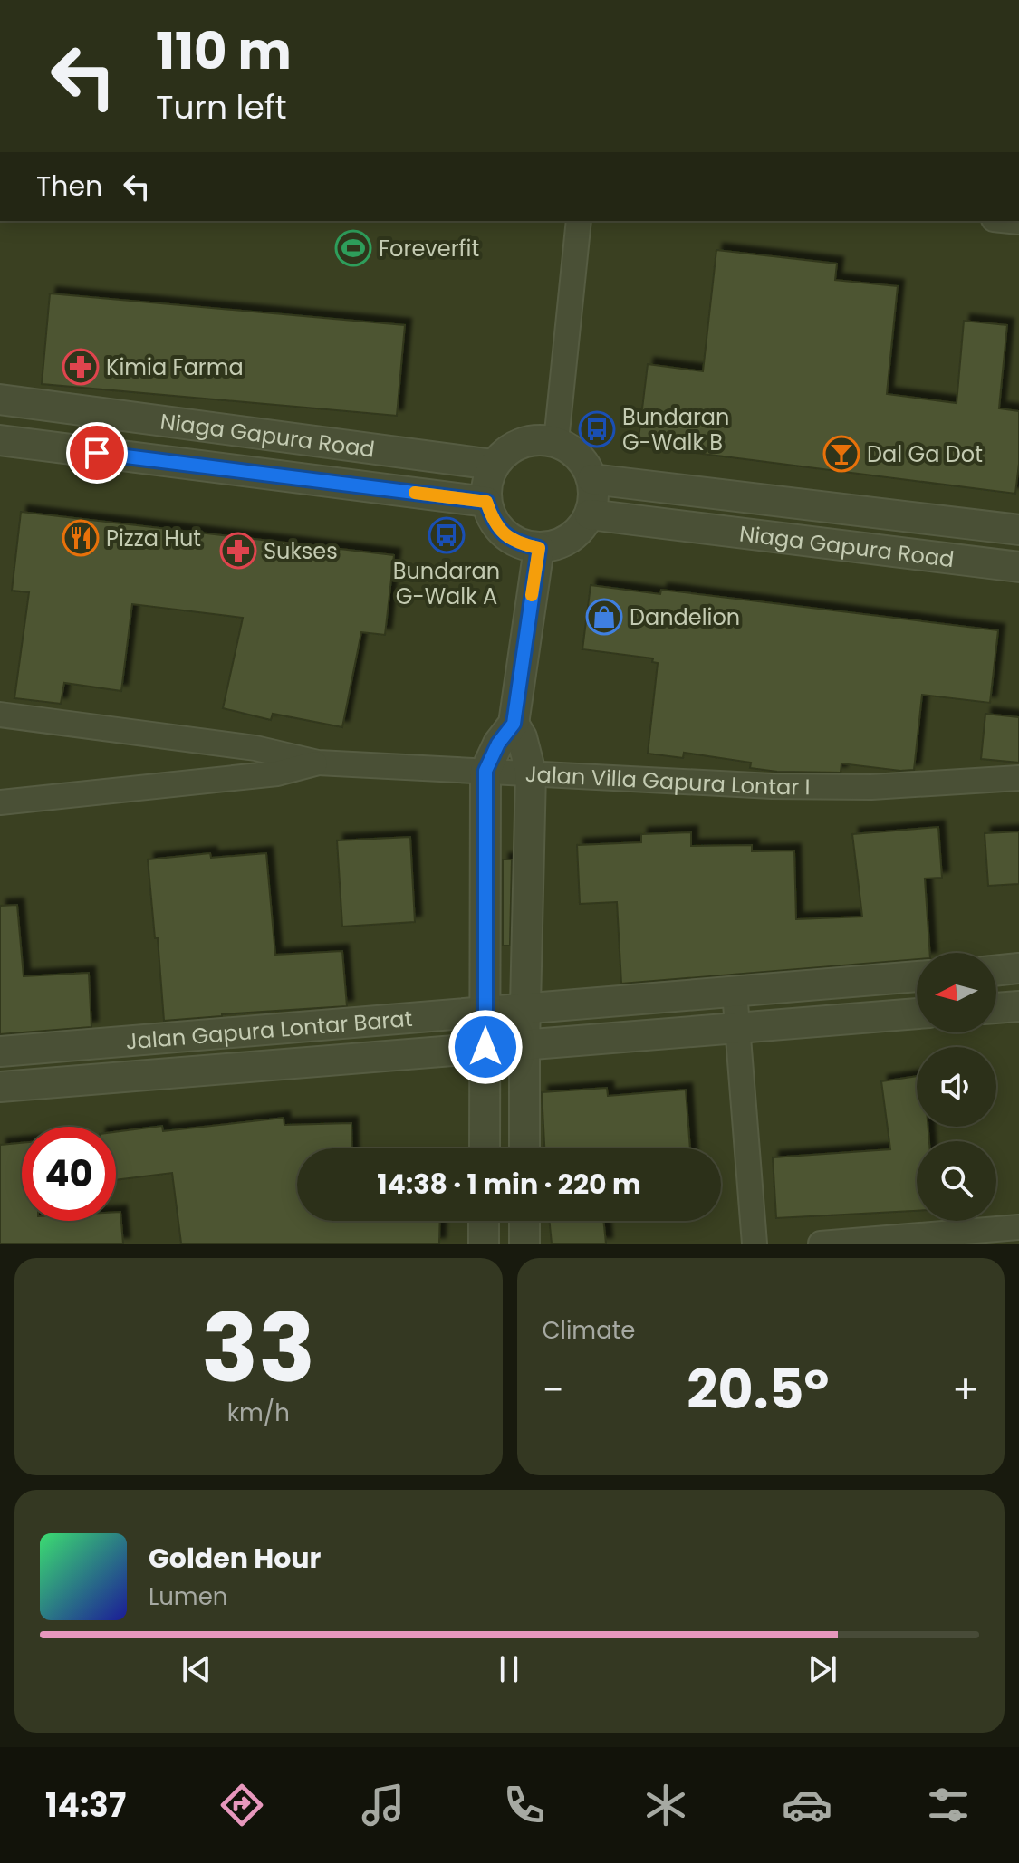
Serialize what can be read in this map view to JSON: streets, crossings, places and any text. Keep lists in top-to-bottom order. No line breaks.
{"streets":{"street":["Niaga Gapura Road","Jalan Villa Gapura Lontar I","Jalan Gapura Lontar Barat"]},"places":{"sports":["Foreverfit"],"pharmacy":["Kimia Farma","Sukses"],"bus stop":["Bundaran G-Walk B","Bundaran G-Walk A"],"bar":["Dal Ga Dot"],"restaurant":["Pizza Hut"],"shop":["Dandelion"]},"north":"left","page":{"turn":["110 m","Turn left"],"then":"Then","limit":"40","trip":"14:38 · 1 min · 220 m","tile":[["33","km/h"],"Climate"],"heat":["−","20.5°","+"],"song":["Golden Hour","Lumen"],"tabs":"14:37"}}
